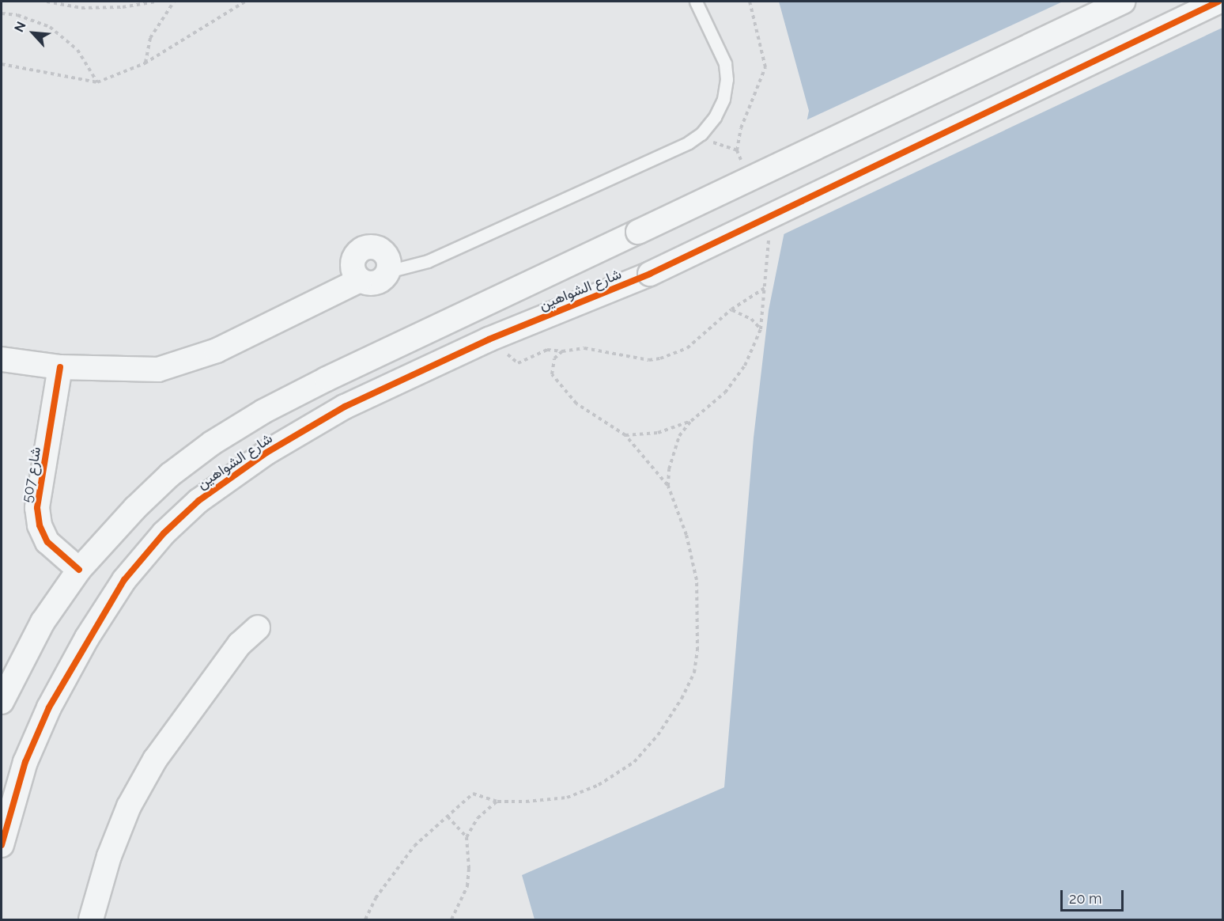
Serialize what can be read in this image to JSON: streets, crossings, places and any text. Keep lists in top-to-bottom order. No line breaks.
{"streets":{"street":["شارع الشواهين","شارع 507"]},"crossings":[["شارع الشواهين","شارع 507"]],"scale_bar":"20 m","north":"top left"}
